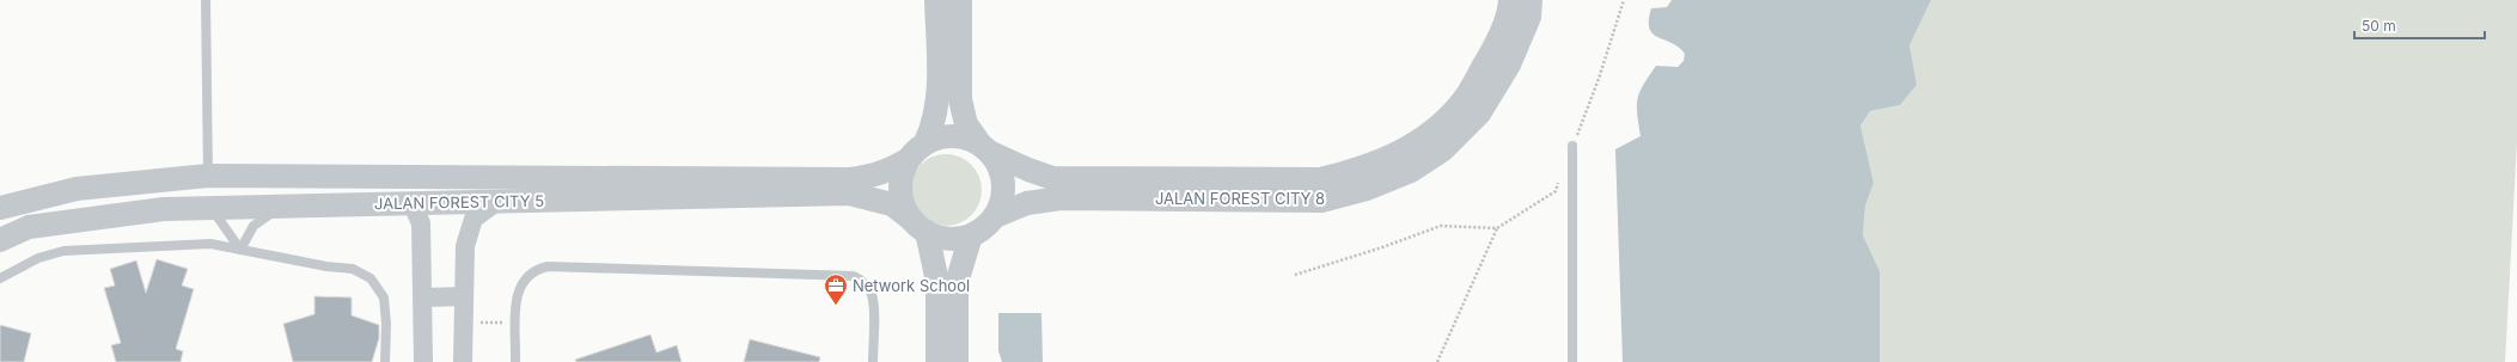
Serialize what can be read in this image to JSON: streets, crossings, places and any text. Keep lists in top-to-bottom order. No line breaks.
{"streets":{"street":["JALAN FOREST CITY 8","JALAN FOREST CITY 5"]},"crossings":[["JALAN FOREST CITY 8","JALAN FOREST CITY 5"]],"places":{"office":["Network School"]},"scale_bar":"50 m"}
